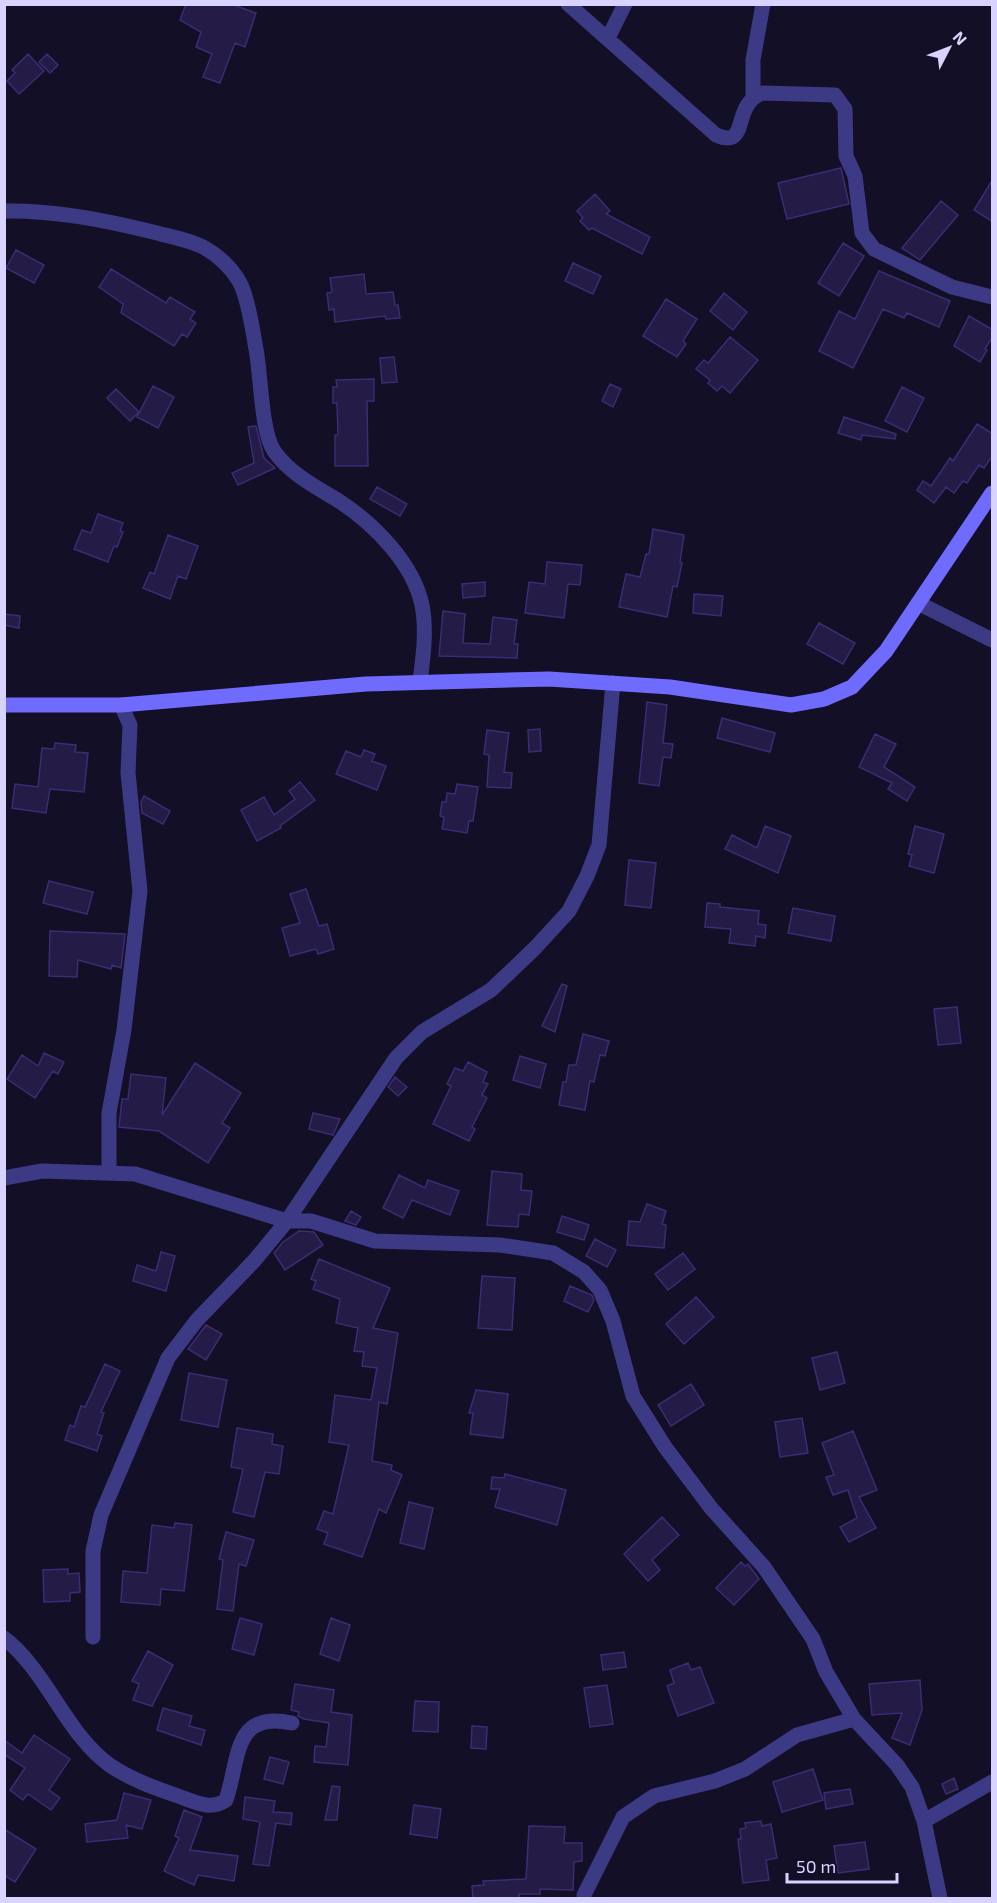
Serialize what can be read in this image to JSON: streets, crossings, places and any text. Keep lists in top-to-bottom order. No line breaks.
{"scale_bar":"50 m","north":"top right"}
